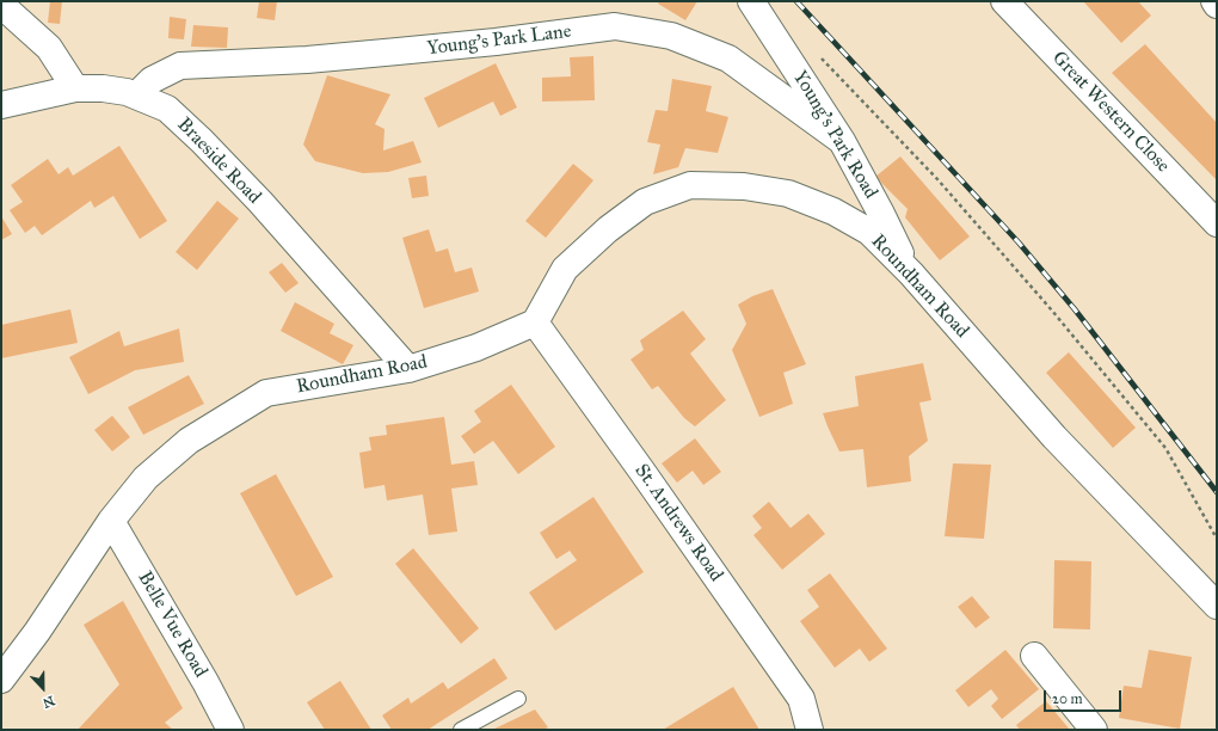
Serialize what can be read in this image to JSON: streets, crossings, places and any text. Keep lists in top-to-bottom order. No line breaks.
{"streets":{"street":["Young's Park Lane","Great Western Close","Young's Park Road","Braeside Road","Roundham Road","St. Andrews Road","Belle Vue Road"]},"crossings":[["Young's Park Lane","Young's Park Road"],["Young's Park Lane","Braeside Road"],["Young's Park Road","Roundham Road"],["Braeside Road","Roundham Road"],["Roundham Road","St. Andrews Road"],["Roundham Road","Belle Vue Road"]],"scale_bar":"20 m","north":"bottom"}
